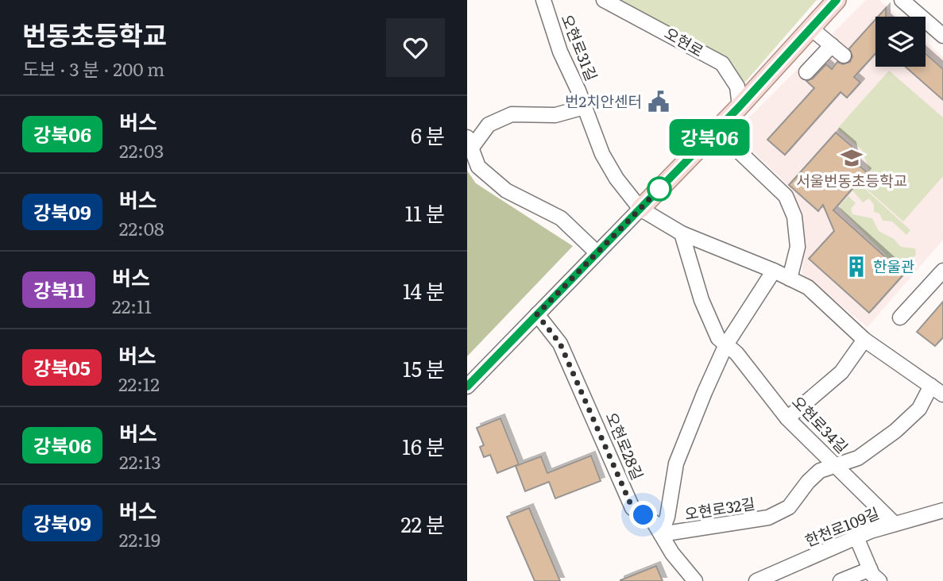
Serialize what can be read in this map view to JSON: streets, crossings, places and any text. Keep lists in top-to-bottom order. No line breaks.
{"streets":{"street":["오현로","오현로31길","오현로34길","오현로28길","오현로32길","한천로109길"]},"crossings":[["오현로31길","오현로32길"],["오현로34길","오현로32길"],["오현로34길","한천로109길"],["오현로28길","오현로32길"]],"places":{"public building":["번2치안센터"],"school or university":["서울번동초등학교"],"building":["한울관"]},"lines":["bus line 강북06"],"page":{"heading":["번동초등학교","도보 · 3 분 · 200 m"],"on_map":"강북06","list":[{"mark":"강북06","name":"버스","note":"22:03","value":"6 분"},{"mark":"강북09","name":"버스","note":"22:08","value":"11 분"},{"mark":"강북11","name":"버스","note":"22:11","value":"14 분"},{"mark":"강북05","name":"버스","note":"22:12","value":"15 분"},{"mark":"강북06","name":"버스","note":"22:13","value":"16 분"},{"mark":"강북09","name":"버스","note":"22:19","value":"22 분"}]}}
